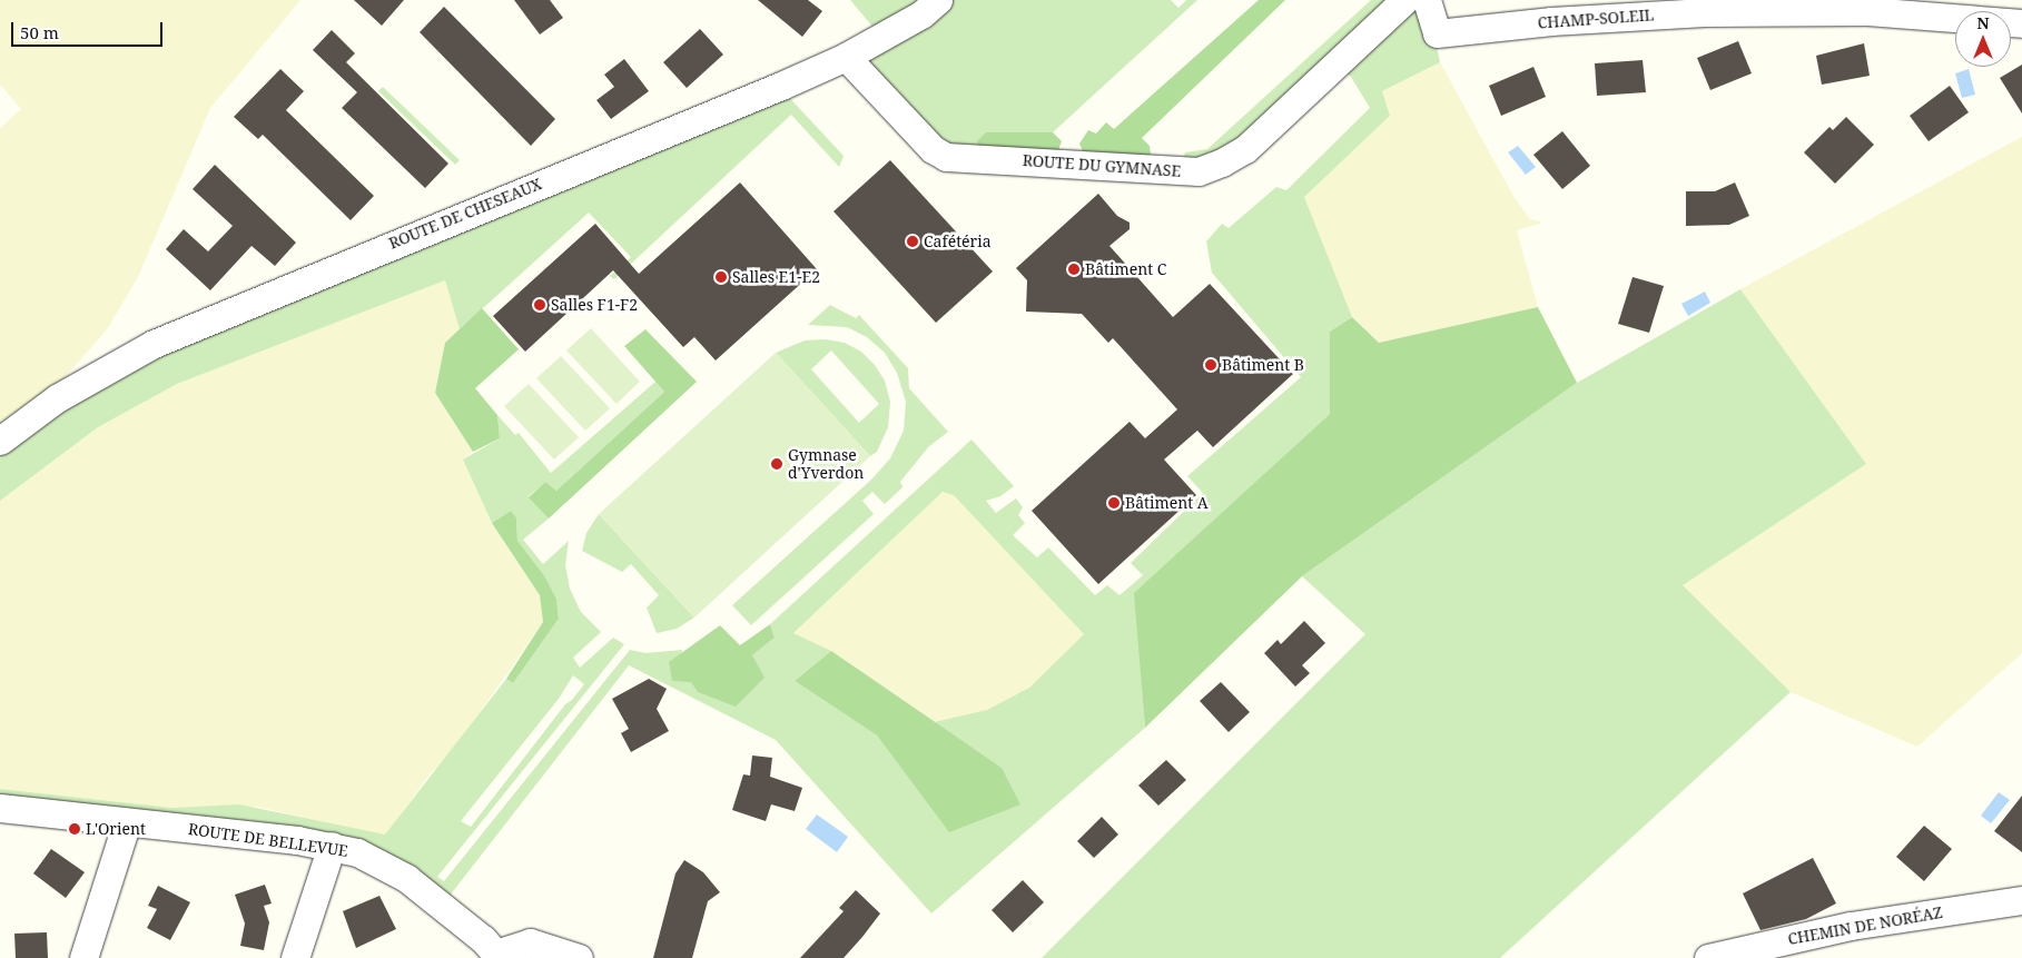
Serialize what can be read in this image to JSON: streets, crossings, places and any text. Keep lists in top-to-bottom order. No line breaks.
{"streets":{"street":["CHAMP-SOLEIL","ROUTE DU GYMNASE","ROUTE DE CHESEAUX","ROUTE DE BELLEVUE","CHEMIN DE NORÉAZ"]},"crossings":[["ROUTE DU GYMNASE","ROUTE DE CHESEAUX"]],"places":["Cafétéria","Bâtiment C","Salles E1-E2","Salles F1-F2","Bâtiment B","Gymnase d'Yverdon","Bâtiment A","L'Orient"],"scale_bar":"50 m","north":"top"}
